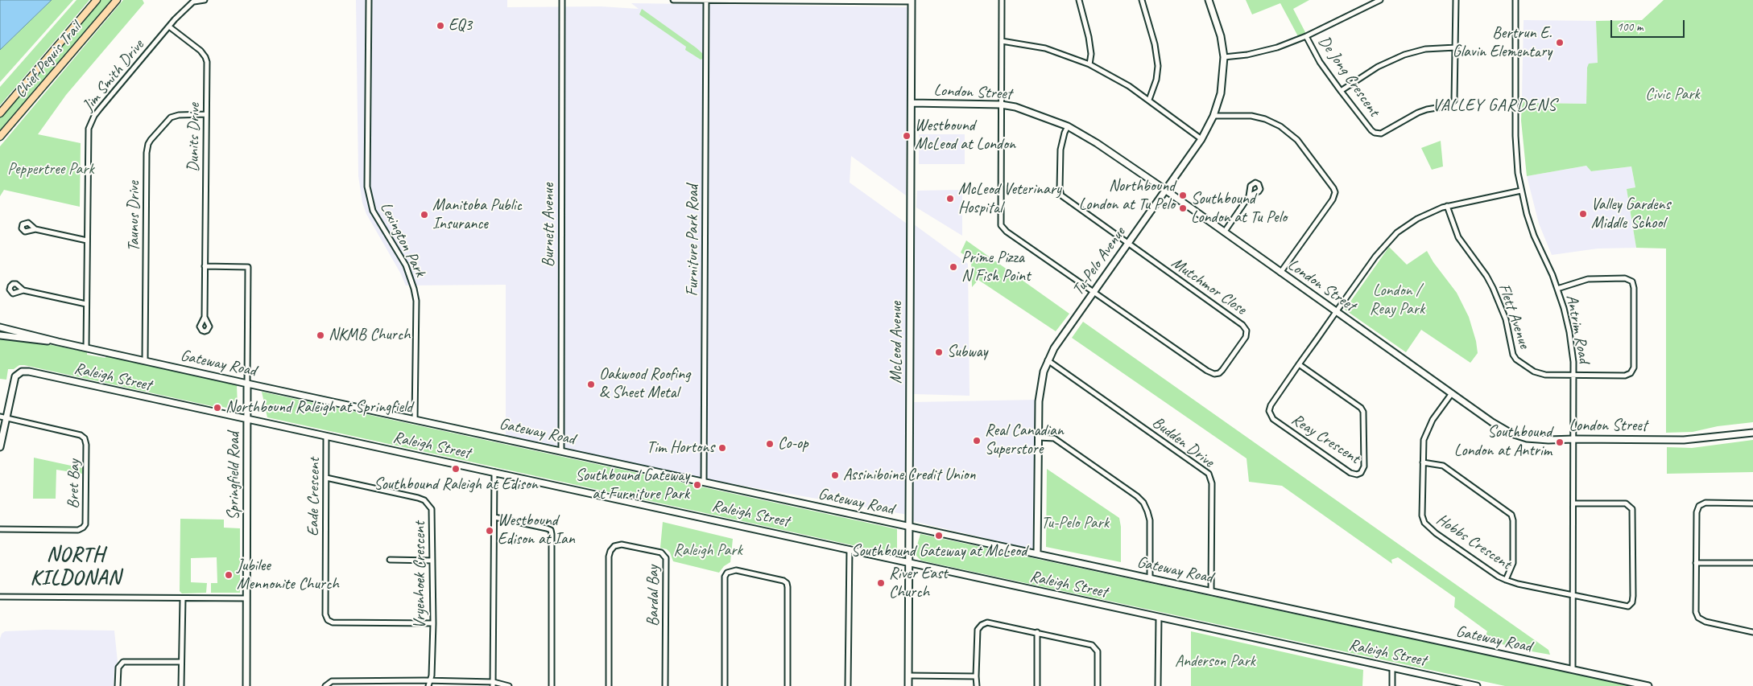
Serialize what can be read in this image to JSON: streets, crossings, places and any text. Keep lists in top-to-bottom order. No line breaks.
{"streets":{"main road":["Chief Peguis Trail"],"street":["Jim Smith Drive","De Jong Crescent","London Street","Dunits Drive","Taunus Drive","Burnett Avenue","Lexington Park","Furniture Park Road","Tu-Pelo Avenue","Mutchmor Close","Flett Avenue","Antrim Road","McLeod Avenue","Gateway Road","Raleigh Street","Reay Crescent","Budden Drive","Springfield Road","Bret Bay","Eade Crescent","Hobbs Crescent","Vryenhoek Crescent","Bardal Bay"]},"crossings":[["Jim Smith Drive","Dunits Drive"],["Jim Smith Drive","Gateway Road"],["London Street","Tu-Pelo Avenue"],["London Street","Antrim Road"],["London Street","McLeod Avenue"],["London Street","Reay Crescent"],["London Street","Hobbs Crescent"],["Dunits Drive","Taunus Drive"],["Dunits Drive","Springfield Road"],["Taunus Drive","Gateway Road"],["Burnett Avenue","Gateway Road"],["Lexington Park","Gateway Road"],["Furniture Park Road","Gateway Road"],["Tu-Pelo Avenue","Mutchmor Close"],["Tu-Pelo Avenue","Gateway Road"],["Tu-Pelo Avenue","Budden Drive"],["Flett Avenue","Antrim Road"],["Flett Avenue","Reay Crescent"],["Antrim Road","Gateway Road"],["Antrim Road","Reay Crescent"],["Antrim Road","Hobbs Crescent"],["McLeod Avenue","Gateway Road"],["McLeod Avenue","Raleigh Street"],["Gateway Road","Budden Drive"],["Gateway Road","Springfield Road"],["Raleigh Street","Springfield Road"],["Raleigh Street","Bret Bay"],["Raleigh Street","Eade Crescent"],["Eade Crescent","Vryenhoek Crescent"]],"districts":["VALLEY GARDENS","NORTH KILDONAN"],"parks":["Civic Park","Peppertree Park","London / Reay Park","Tu-Pelo Park","Raleigh Park","Anderson Park"],"places":["EQ3","Bertrun E. Glavin Elementary","Westbound McLeod at London","Northbound London at Tu Pelo","McLeod Veterinary Hospital","Southbound London at Tu Pelo","Valley Gardens Middle School","Manitoba Public Insurance","Prime Pizza N Fish Point","NKMB Church","Subway","Oakwood Roofing & Sheet Metal","Northbound Raleigh at Springfield","Real Canadian Superstore","Southbound London at Antrim","Co-op","Tim Hortons","Southbound Raleigh at Edison","Assiniboine Credit Union","Southbound Gateway at Furniture Park","Westbound Edison at Ian","Southbound Gateway at McLeod","Jubilee Mennonite Church","River East Church"],"scale_bar":"100 m"}
